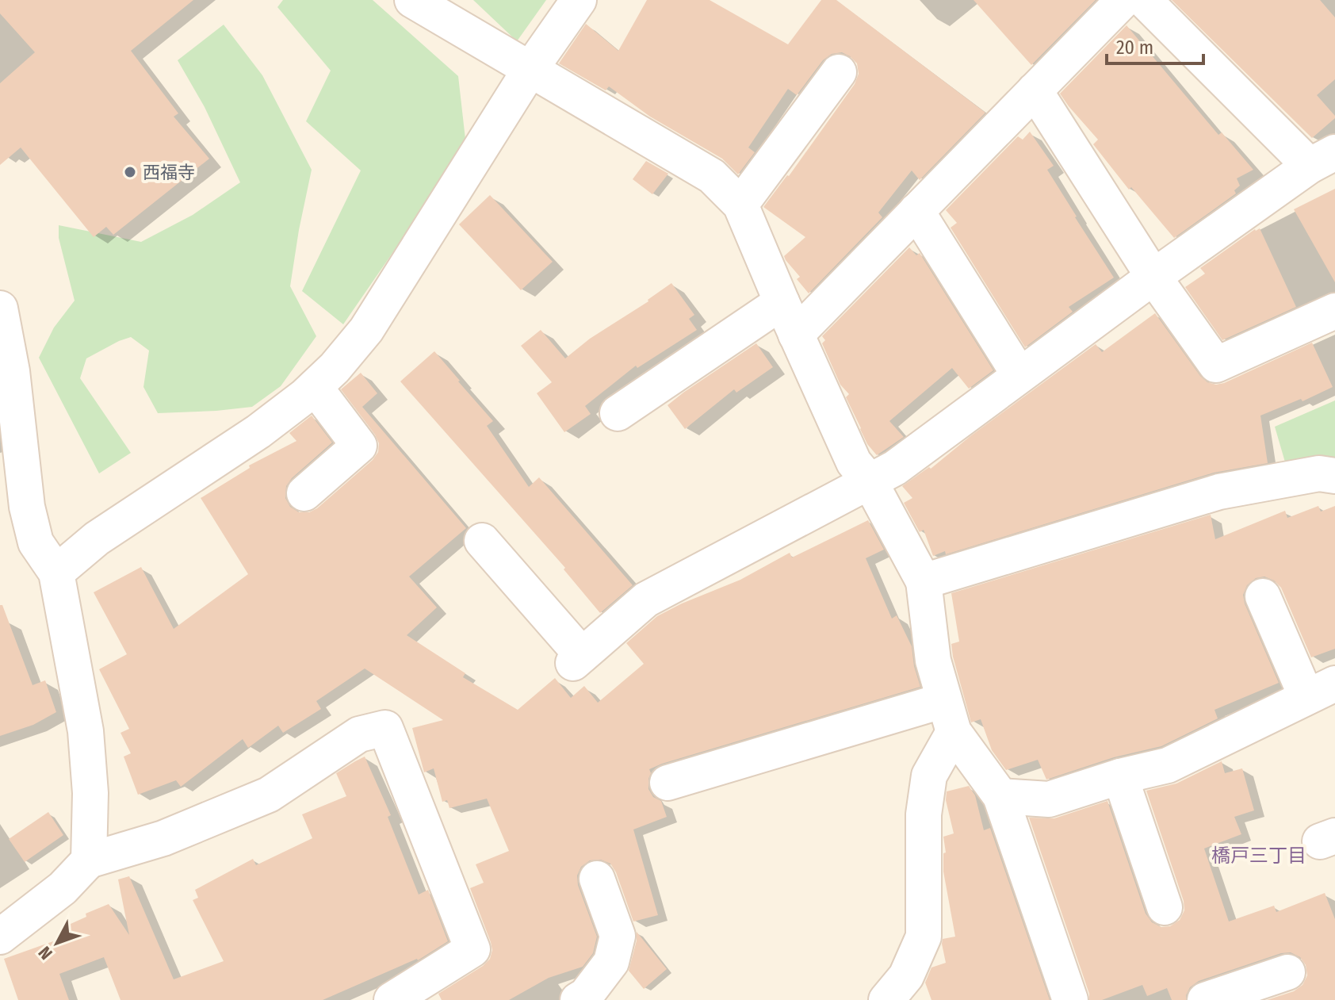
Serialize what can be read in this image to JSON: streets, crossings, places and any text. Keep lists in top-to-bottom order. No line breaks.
{"districts":["橋戸三丁目"],"places":["西福寺"],"scale_bar":"20 m","north":"bottom left"}
